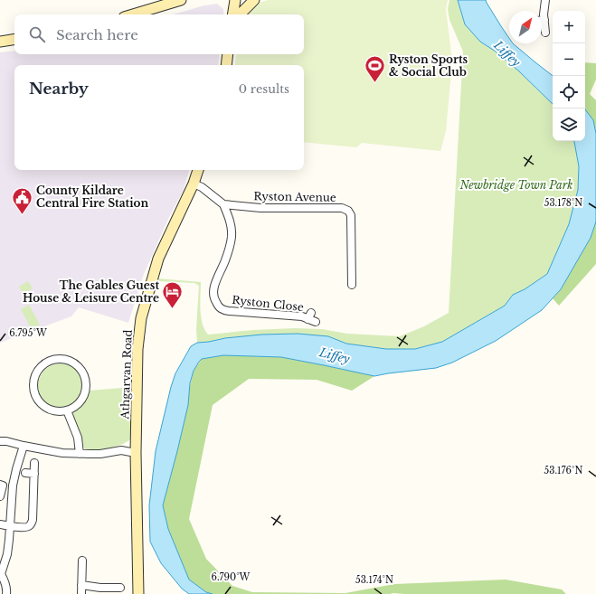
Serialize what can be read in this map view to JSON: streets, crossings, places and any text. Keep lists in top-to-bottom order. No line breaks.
{"streets":{"main road":["Athgarvan Road"],"street":["Ryston Avenue","Ryston Close"]},"crossings":[["Ryston Avenue","Ryston Close"]],"water":["Liffey"],"parks":["Newbridge Town Park"],"places":{"sports":["Ryston Sports & Social Club"],"public building":["County Kildare Central Fire Station"],"hotel":["The Gables Guest House & Leisure Centre"]},"north":"top right","page":{"map_buttons":["+","−"],"search":"Search here","heading":["Nearby","0 results"]},"coordinates":["53.178°N","6.795°W","53.176°N","6.790°W","53.174°N"]}
